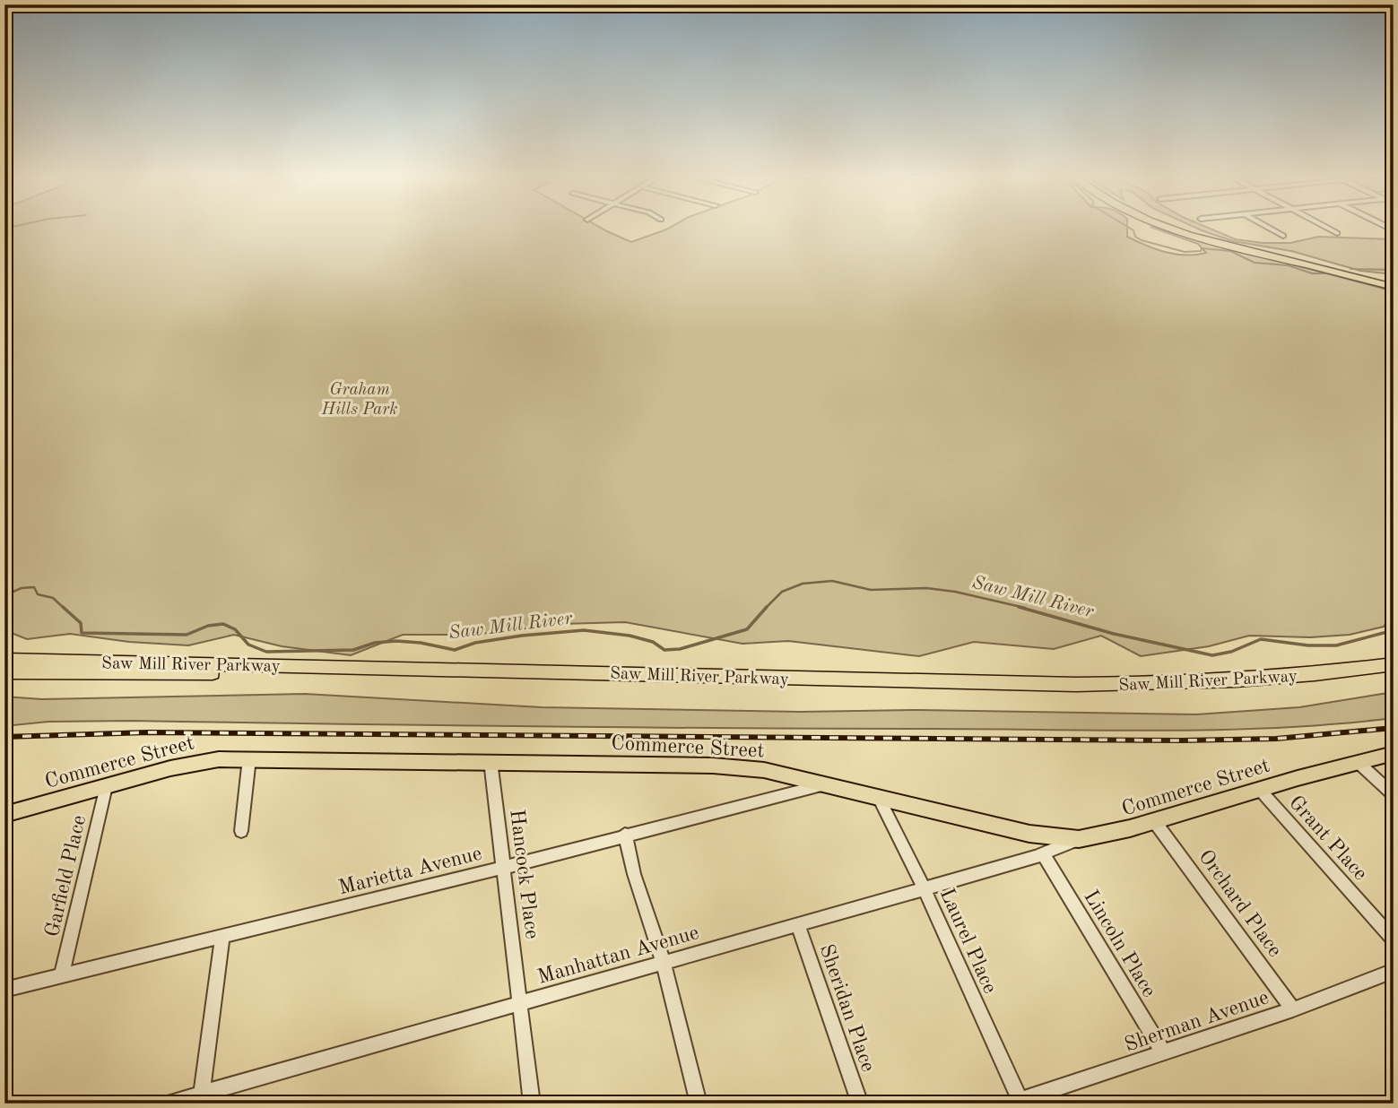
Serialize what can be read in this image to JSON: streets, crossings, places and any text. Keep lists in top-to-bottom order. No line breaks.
{"streets":{"highway":["Saw Mill River Parkway"],"main road":["Commerce Street"],"street":["Grant Place","Marietta Avenue","Hancock Place","Garfield Place","Orchard Place","Laurel Place","Lincoln Place","Manhattan Avenue","Sheridan Place","Sherman Avenue"]},"crossings":[["Commerce Street","Grant Place"],["Commerce Street","Marietta Avenue"],["Commerce Street","Hancock Place"],["Commerce Street","Garfield Place"],["Commerce Street","Orchard Place"],["Commerce Street","Laurel Place"],["Commerce Street","Manhattan Avenue"],["Marietta Avenue","Hancock Place"],["Marietta Avenue","Garfield Place"],["Hancock Place","Manhattan Avenue"],["Orchard Place","Sherman Avenue"],["Laurel Place","Manhattan Avenue"],["Laurel Place","Sherman Avenue"],["Lincoln Place","Manhattan Avenue"],["Lincoln Place","Sherman Avenue"],["Manhattan Avenue","Sheridan Place"]],"water":["Saw Mill River"],"parks":["Graham Hills Park"]}
